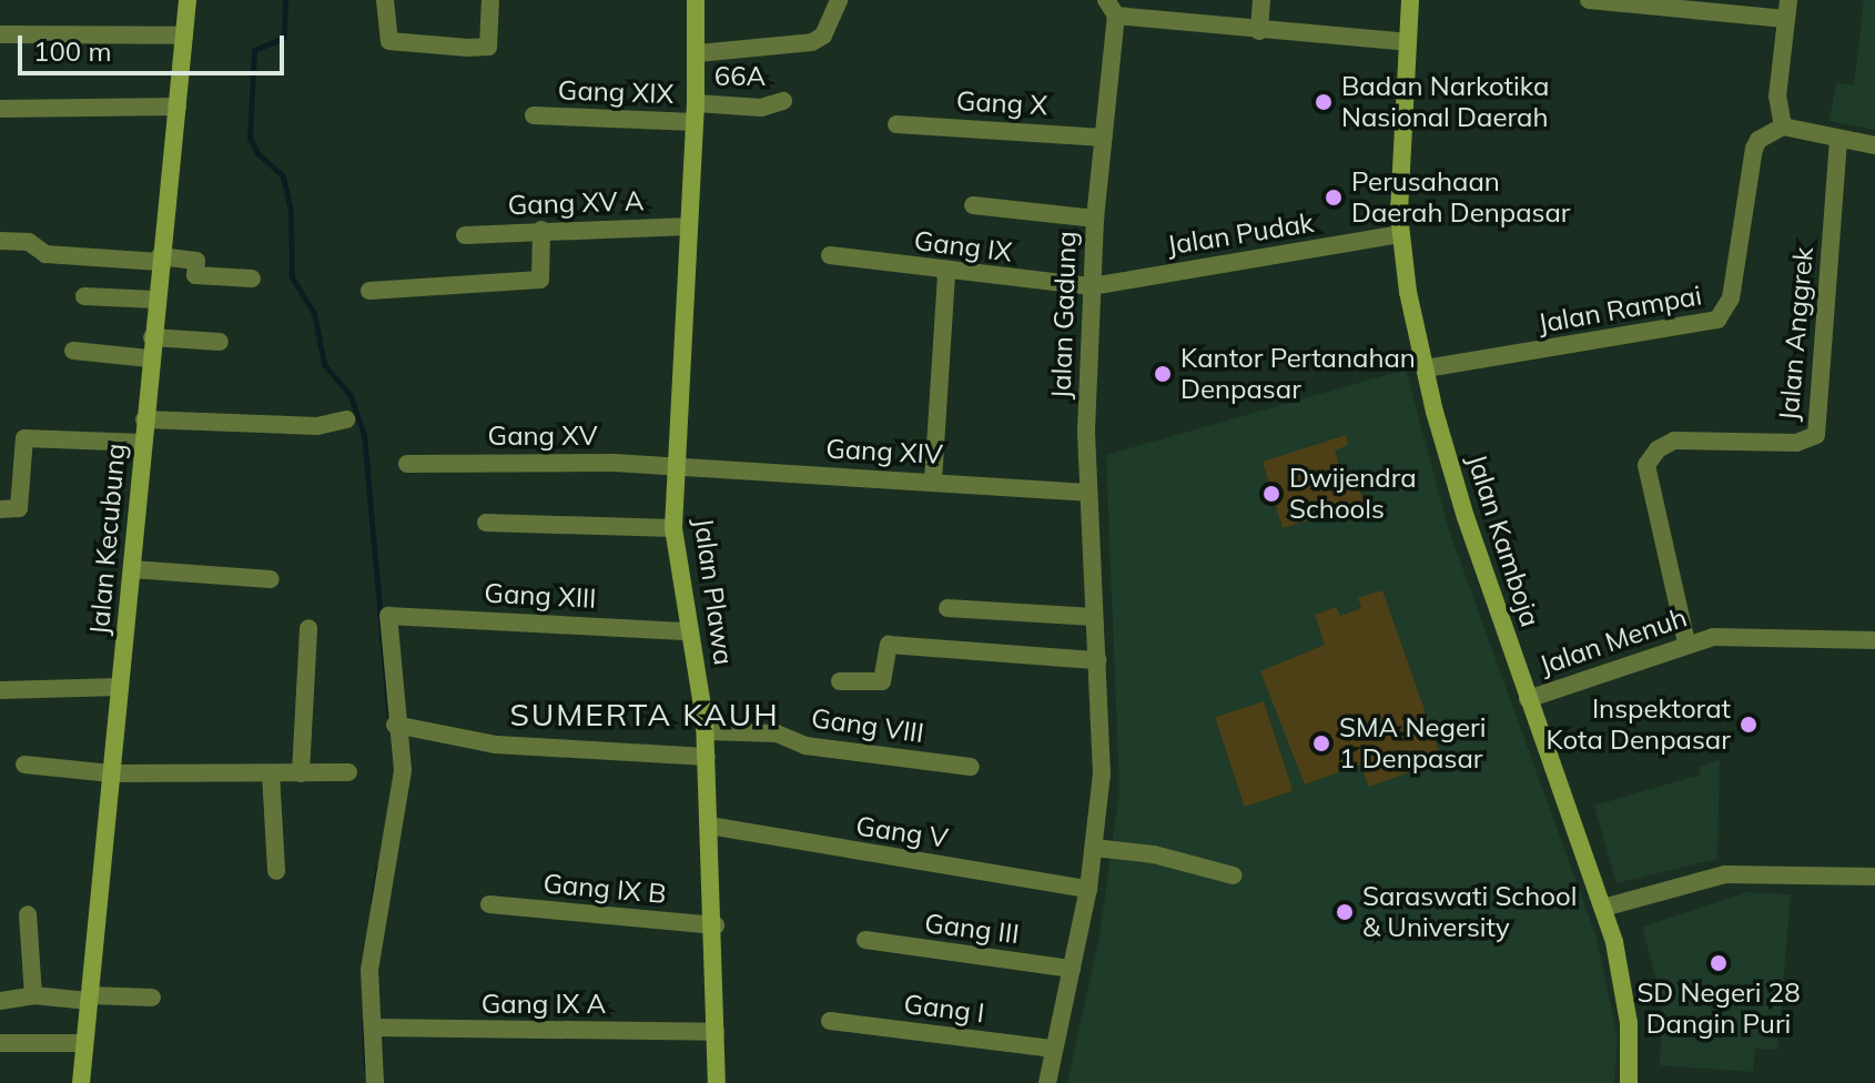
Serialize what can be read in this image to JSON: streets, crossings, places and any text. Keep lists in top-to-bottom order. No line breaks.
{"streets":{"street":["66A","Gang XIX","Gang X","Gang XV A","Jalan Pudak","Gang IX","Jalan Rampai","Jalan Gadung","Jalan Anggrek","Gang XV","Gang XIV","Jalan Kecubung","Jalan Kamboja","Jalan Plawa","Gang XIII","Jalan Menuh","Gang VIII","Gang V","Gang IX B","Gang III","Gang IX A","Gang I"]},"crossings":[["66A","Gang XIX"],["66A","Jalan Plawa"],["Gang XIX","Jalan Plawa"],["Gang X","Jalan Gadung"],["Gang XV A","Jalan Plawa"],["Jalan Pudak","Gang IX"],["Jalan Pudak","Jalan Gadung"],["Jalan Pudak","Jalan Kamboja"],["Gang IX","Jalan Gadung"],["Jalan Rampai","Jalan Kamboja"],["Jalan Gadung","Gang XIV"],["Jalan Gadung","Gang V"],["Jalan Gadung","Gang III"],["Jalan Gadung","Gang I"],["Jalan Anggrek","Jalan Menuh"],["Gang XV","Gang XIV"],["Gang XV","Jalan Plawa"],["Gang XIV","Jalan Plawa"],["Jalan Kamboja","Jalan Menuh"],["Jalan Plawa","Gang XIII"],["Jalan Plawa","Gang VIII"],["Jalan Plawa","Gang V"],["Jalan Plawa","Gang IX B"],["Jalan Plawa","Gang IX A"]],"districts":["SUMERTA KAUH"],"places":["Badan Narkotika Nasional Daerah","Perusahaan Daerah Denpasar","Kantor Pertanahan Denpasar","Dwijendra Schools","Inspektorat Kota Denpasar","SMA Negeri 1 Denpasar","Saraswati School & University","SD Negeri 28 Dangin Puri"],"scale_bar":"100 m"}
